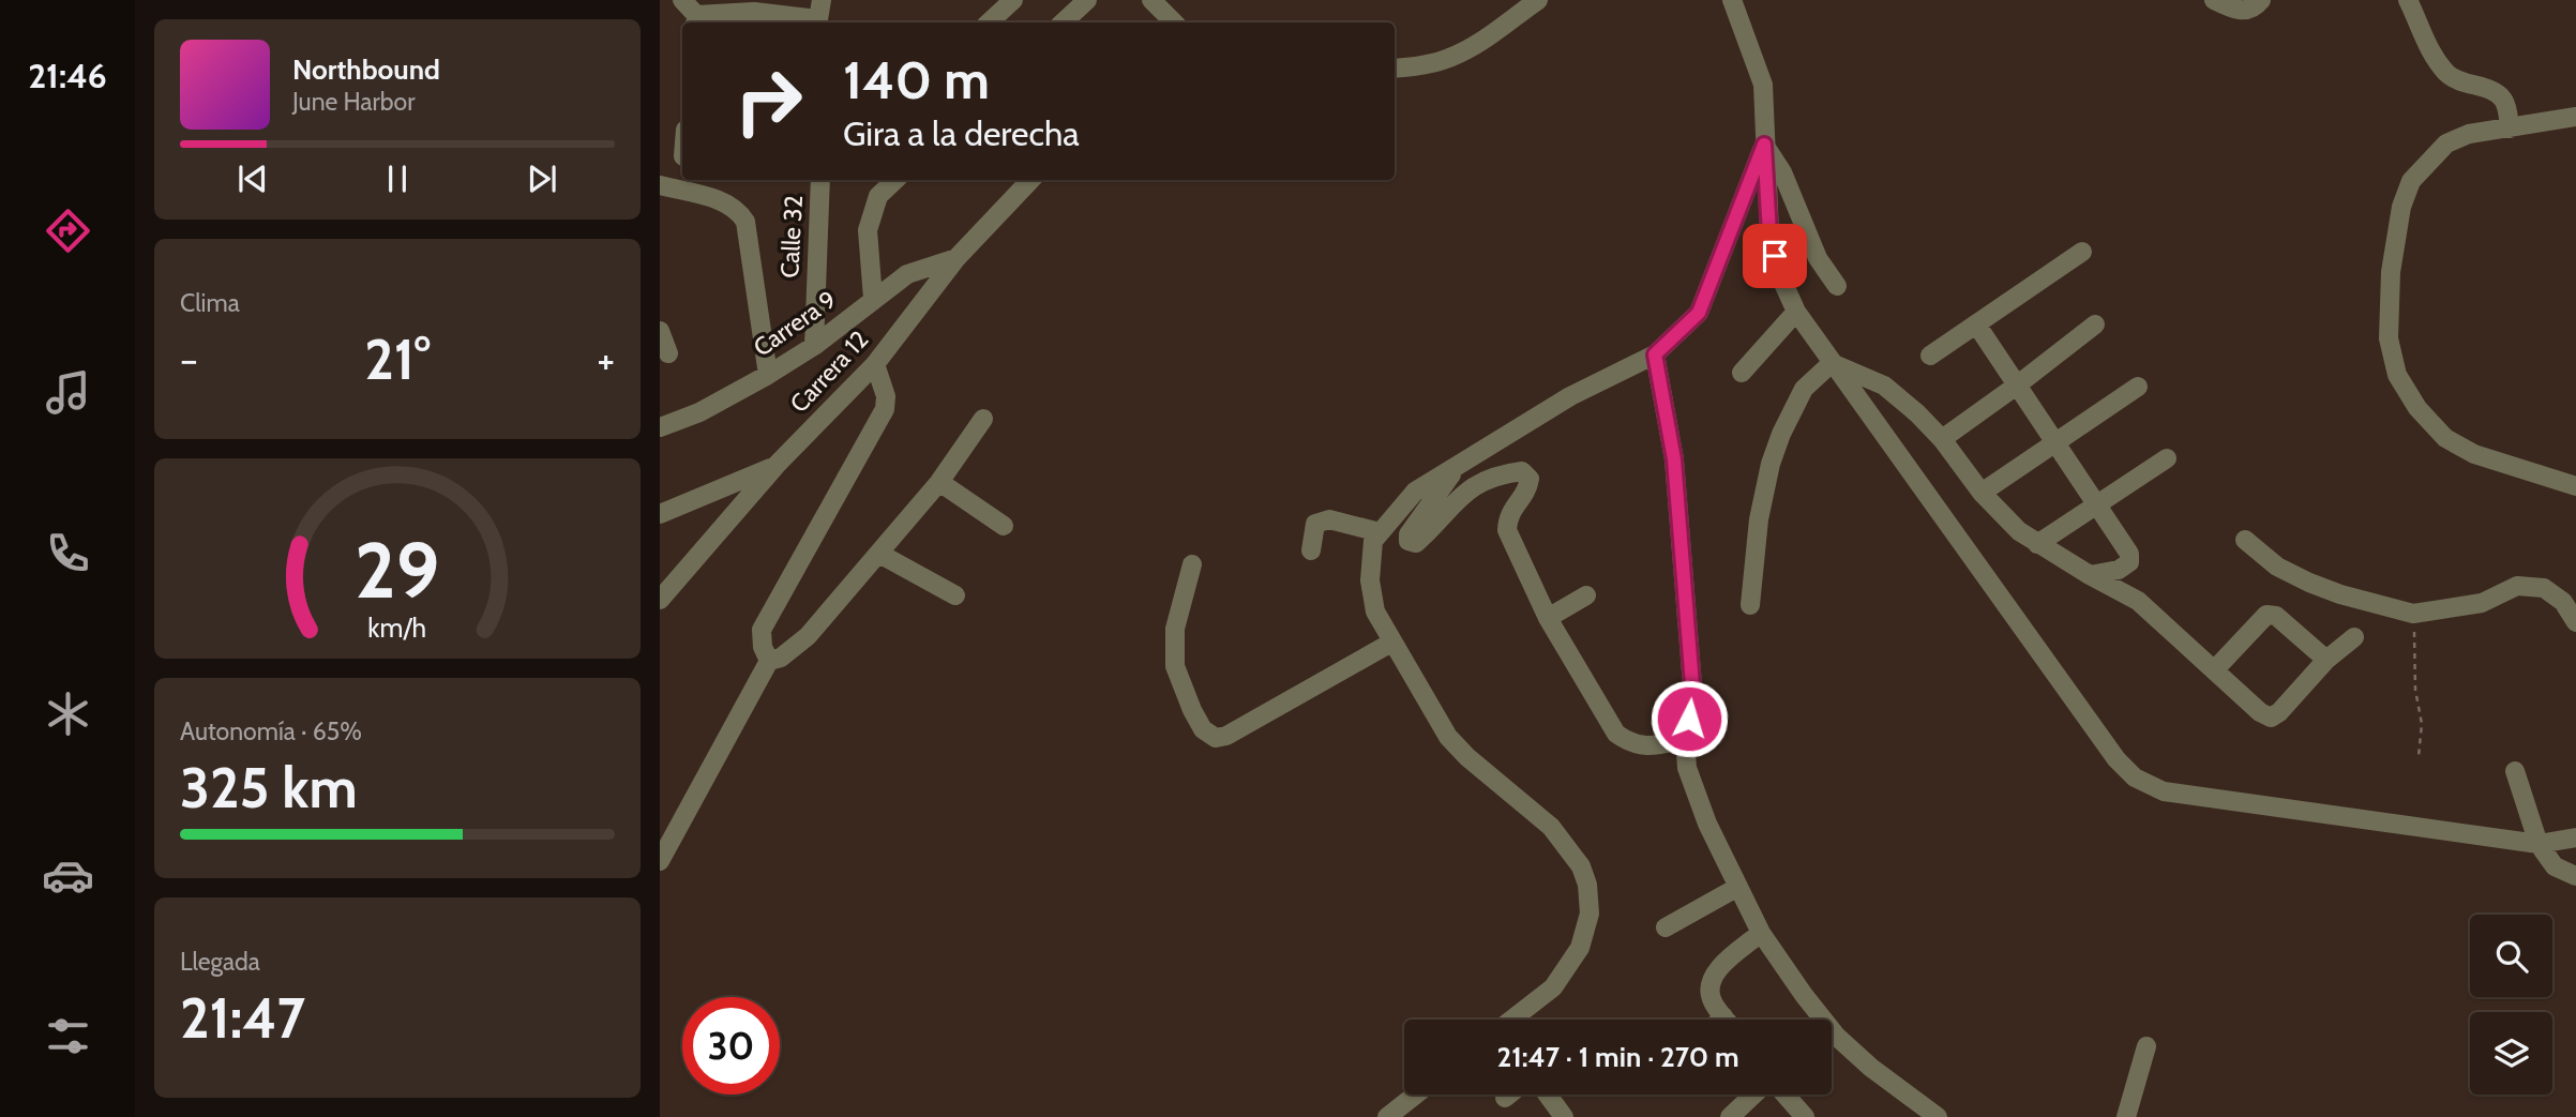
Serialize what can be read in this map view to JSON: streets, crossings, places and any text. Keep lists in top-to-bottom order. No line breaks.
{"streets":{"street":["Calle 32","Carrera 9","Carrera 12"]},"crossings":[["Calle 32","Carrera 9"],["Carrera 9","Carrera 12"]],"page":{"tabs":"21:46","turn":["140 m","Gira a la derecha"],"song":["Northbound","June Harbor"],"tile":["Clima",["Autonomía · 65%","325 km"],["Llegada","21:47"]],"heat":["−","21°","+"],"limit":"30","trip":"21:47 · 1 min · 270 m","gauge":["29","km/h"]}}
